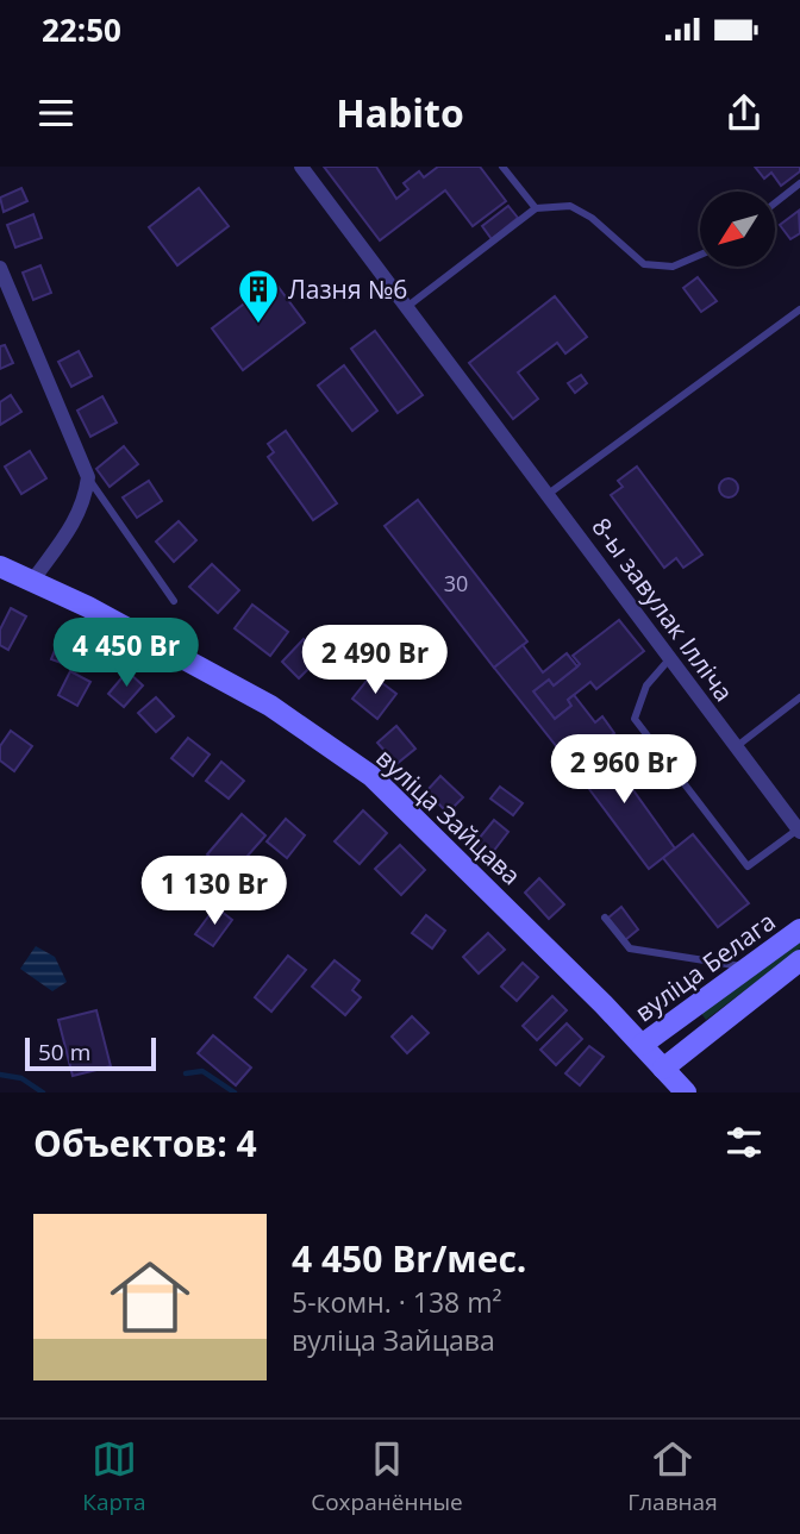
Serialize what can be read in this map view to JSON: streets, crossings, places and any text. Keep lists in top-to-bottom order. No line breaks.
{"streets":{"street":["8-ы завулак Ілліча","вуліца Зайцава","вуліца Белага"]},"crossings":[["вуліца Зайцава","вуліца Белага"]],"places":{"building":["Лазня №6"]},"house_numbers":["30"],"scale_bar":"50 m","north":"bottom left","page":{"status":"22:50","header":"Habito","price":["4 450 Br","2 490 Br","2 960 Br","1 130 Br"],"scale":"50 m","heading":"Объектов: 4","list":[{"name":"4 450 Br/мес.","note":"5-комн. · 138 m² · вуліца Зайцава"}],"tabs":["Карта","Сохранённые","Главная"]}}
